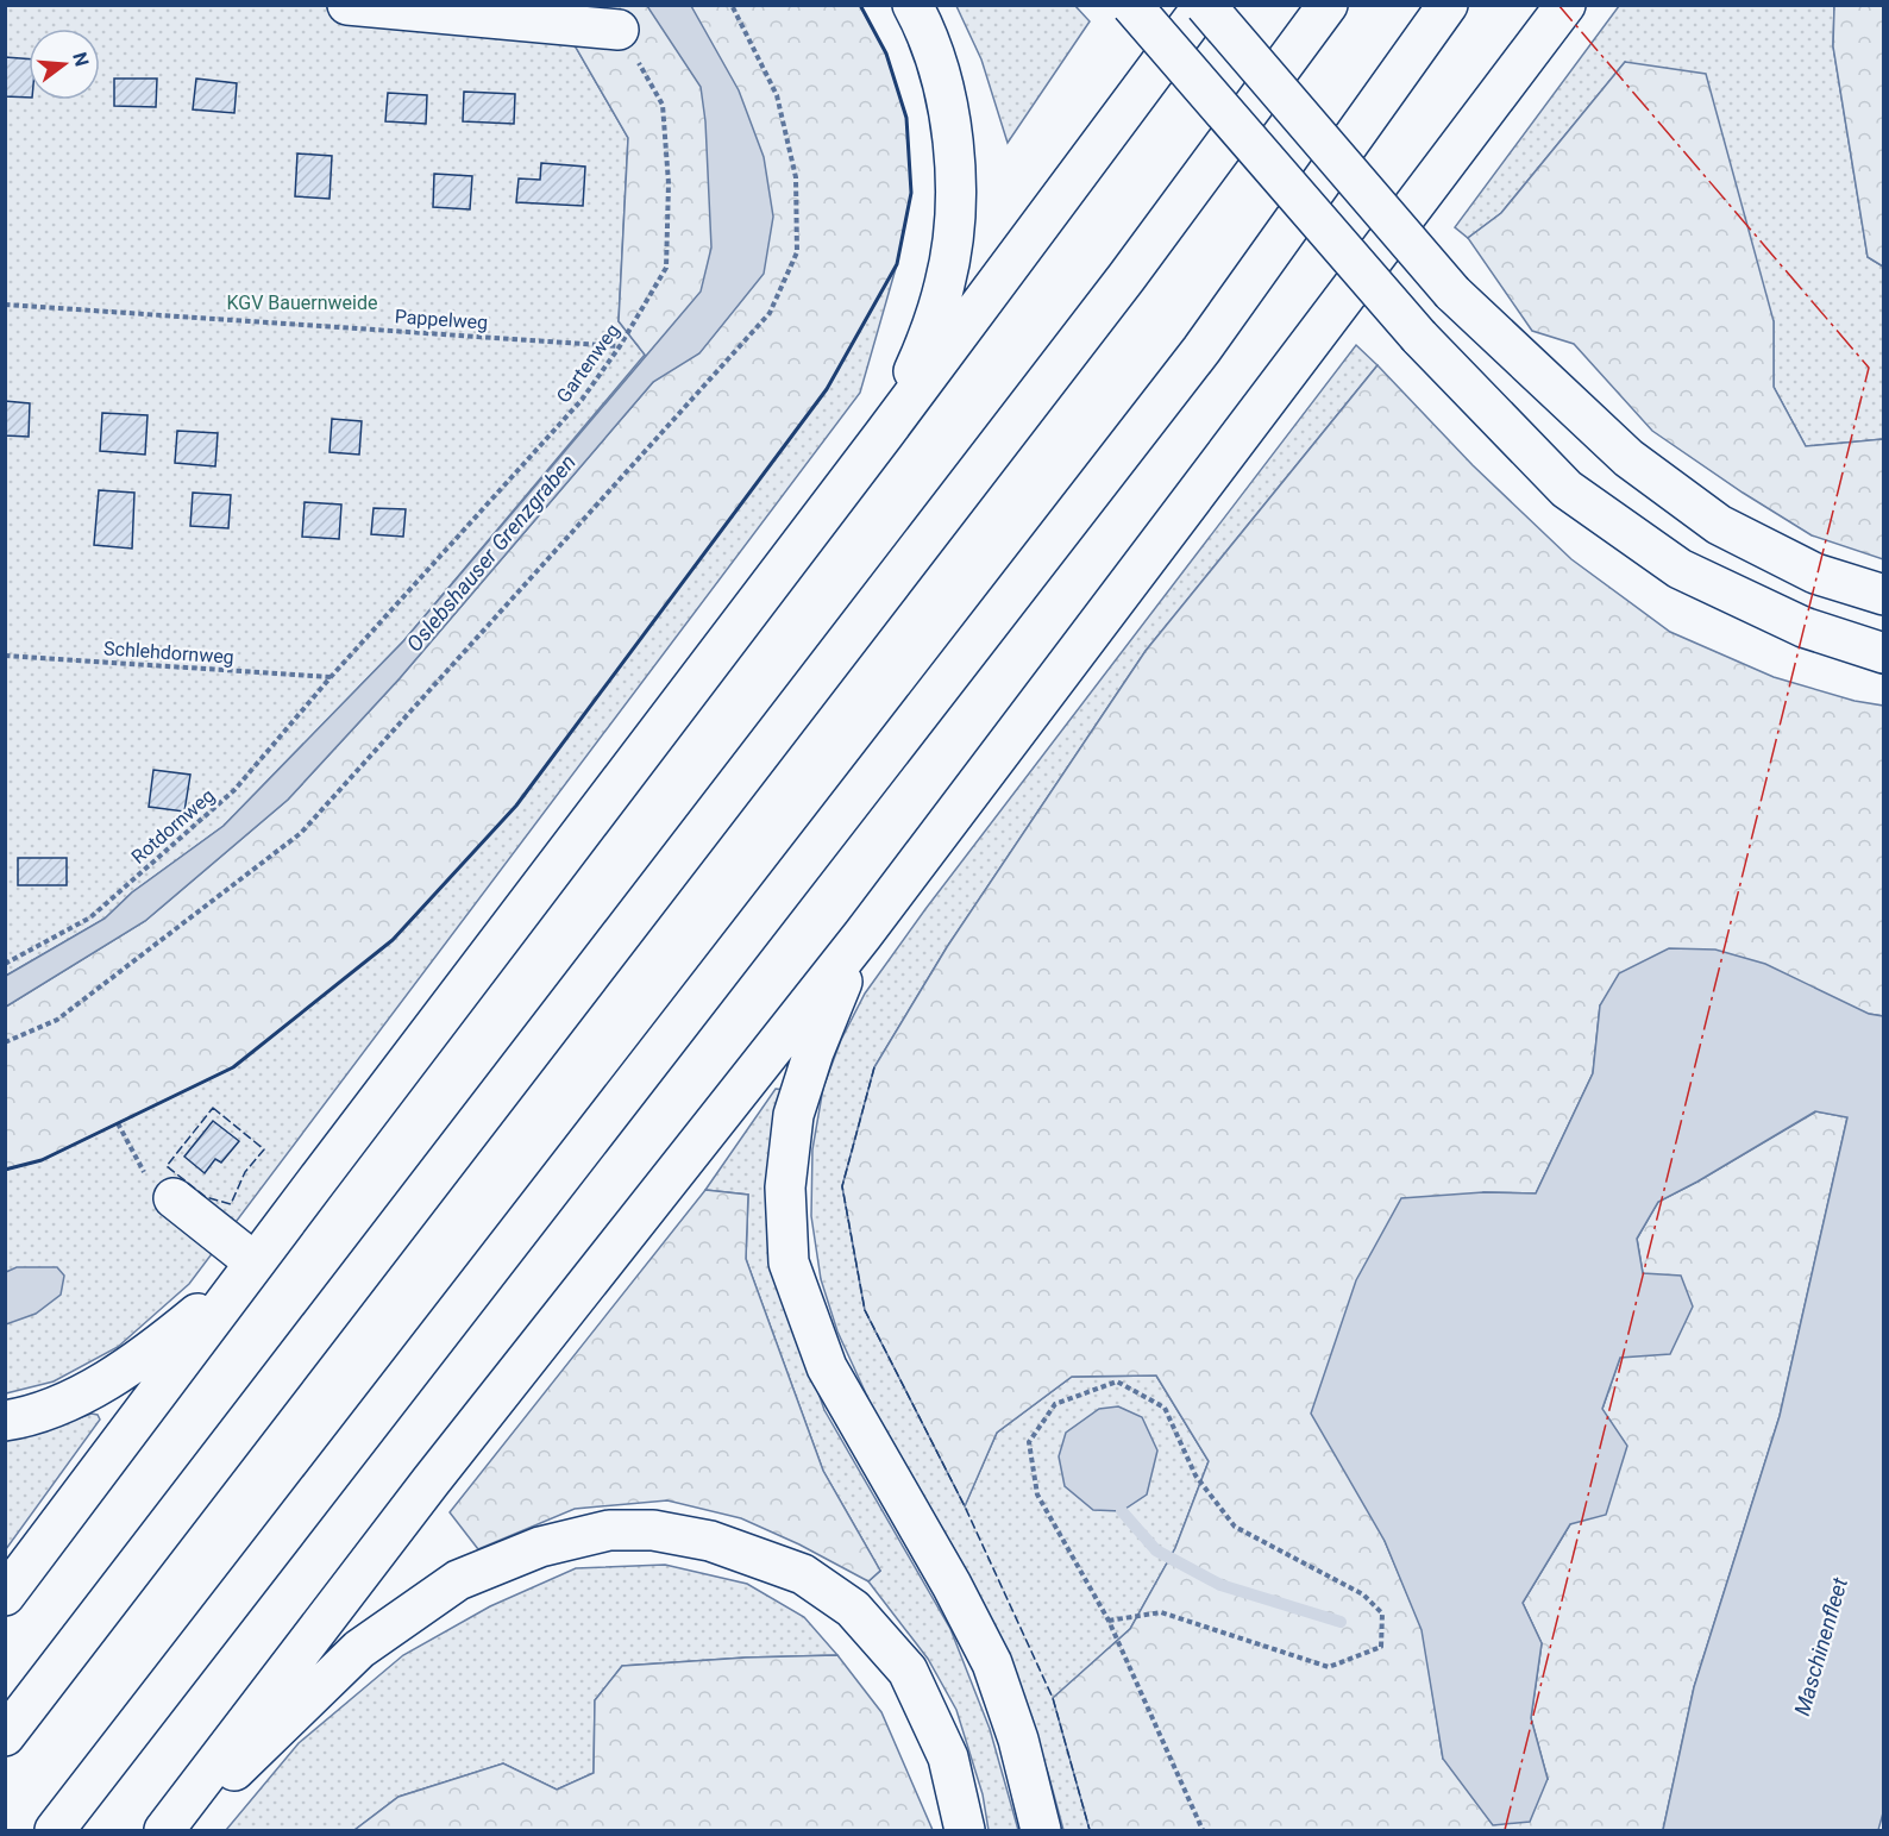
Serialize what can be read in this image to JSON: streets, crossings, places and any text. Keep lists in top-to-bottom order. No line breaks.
{"streets":{"path":["Pappelweg","Gartenweg","Schlehdornweg","Rotdornweg"]},"crossings":[["Pappelweg","Gartenweg"],["Gartenweg","Schlehdornweg"],["Gartenweg","Rotdornweg"],["Schlehdornweg","Rotdornweg"]],"water":["Oslebshauser Grenzgraben","Maschinenfleet"],"parks":["KGV Bauernweide"],"north":"right"}
